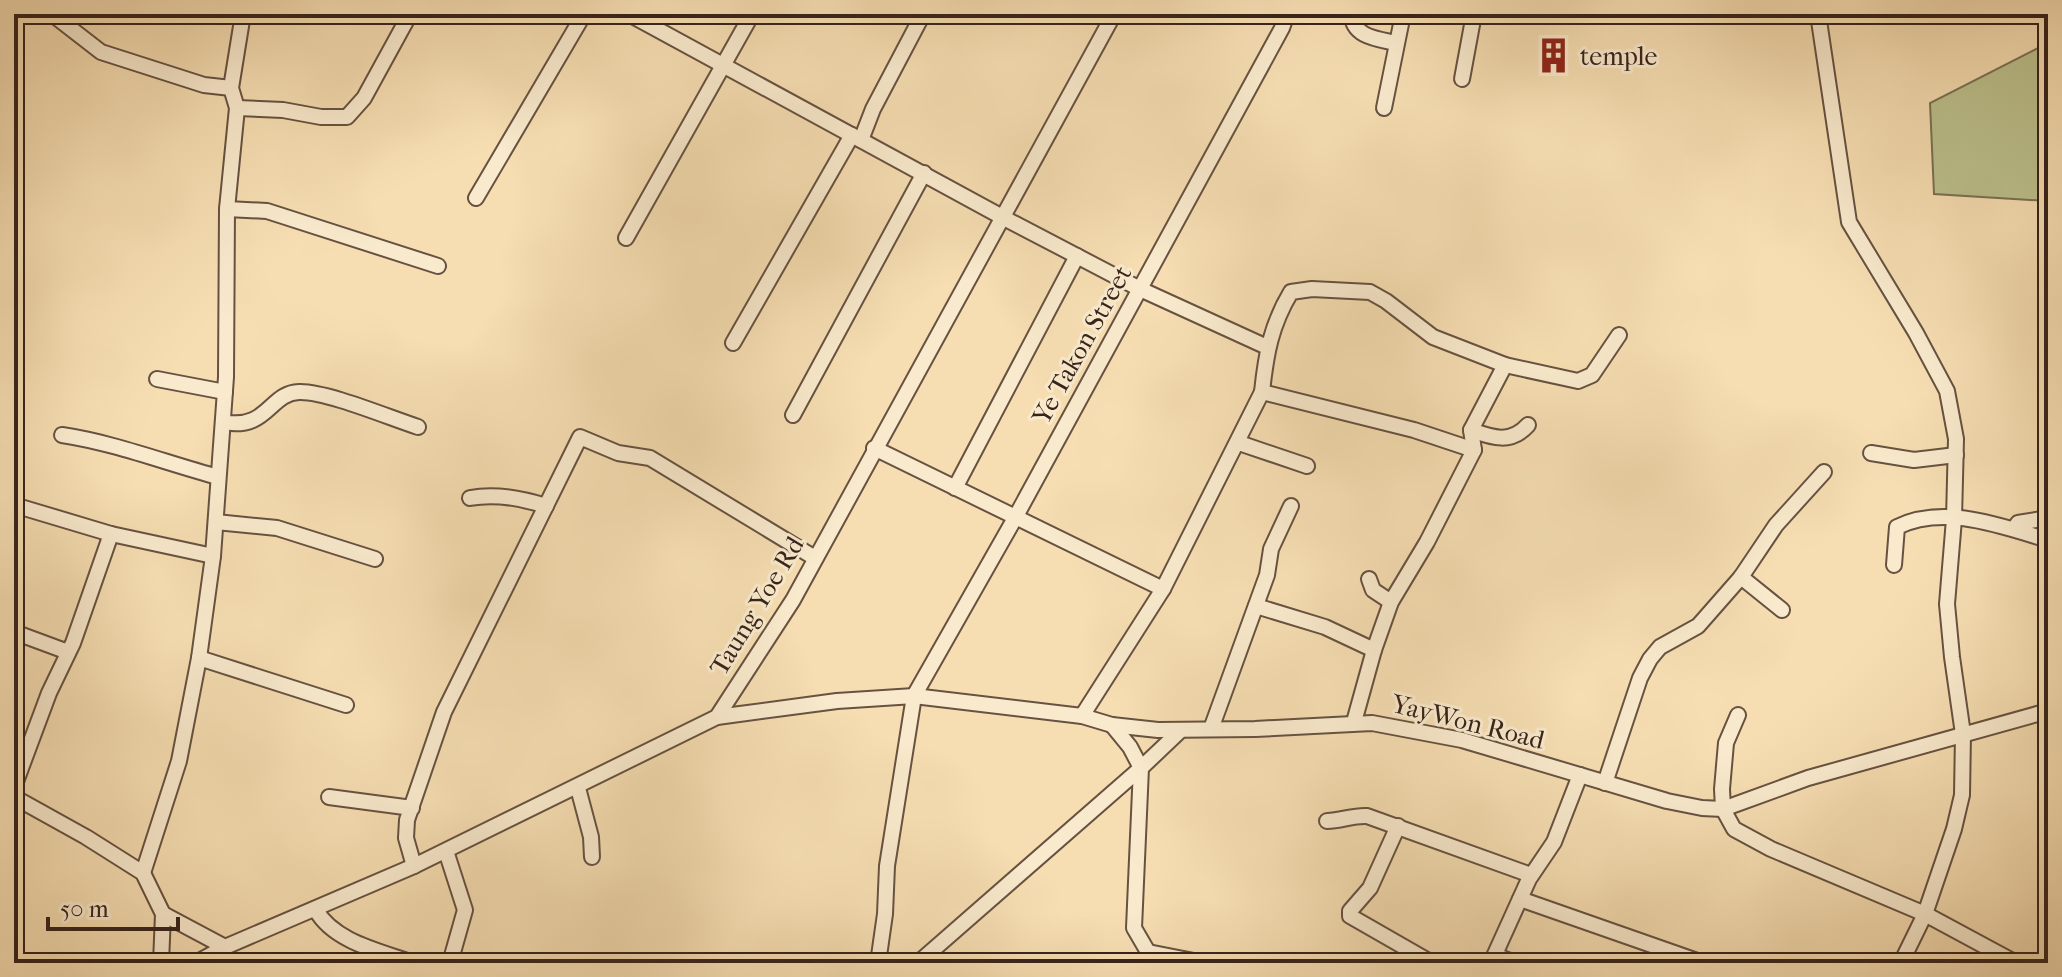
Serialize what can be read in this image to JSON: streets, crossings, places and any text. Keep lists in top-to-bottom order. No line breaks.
{"streets":{"street":["Ye Takon Street","Taung Yoe Rd","YayWon Road"]},"crossings":[["Ye Takon Street","YayWon Road"],["Taung Yoe Rd","YayWon Road"]],"places":{"building":["temple"]},"scale_bar":"50 m"}
